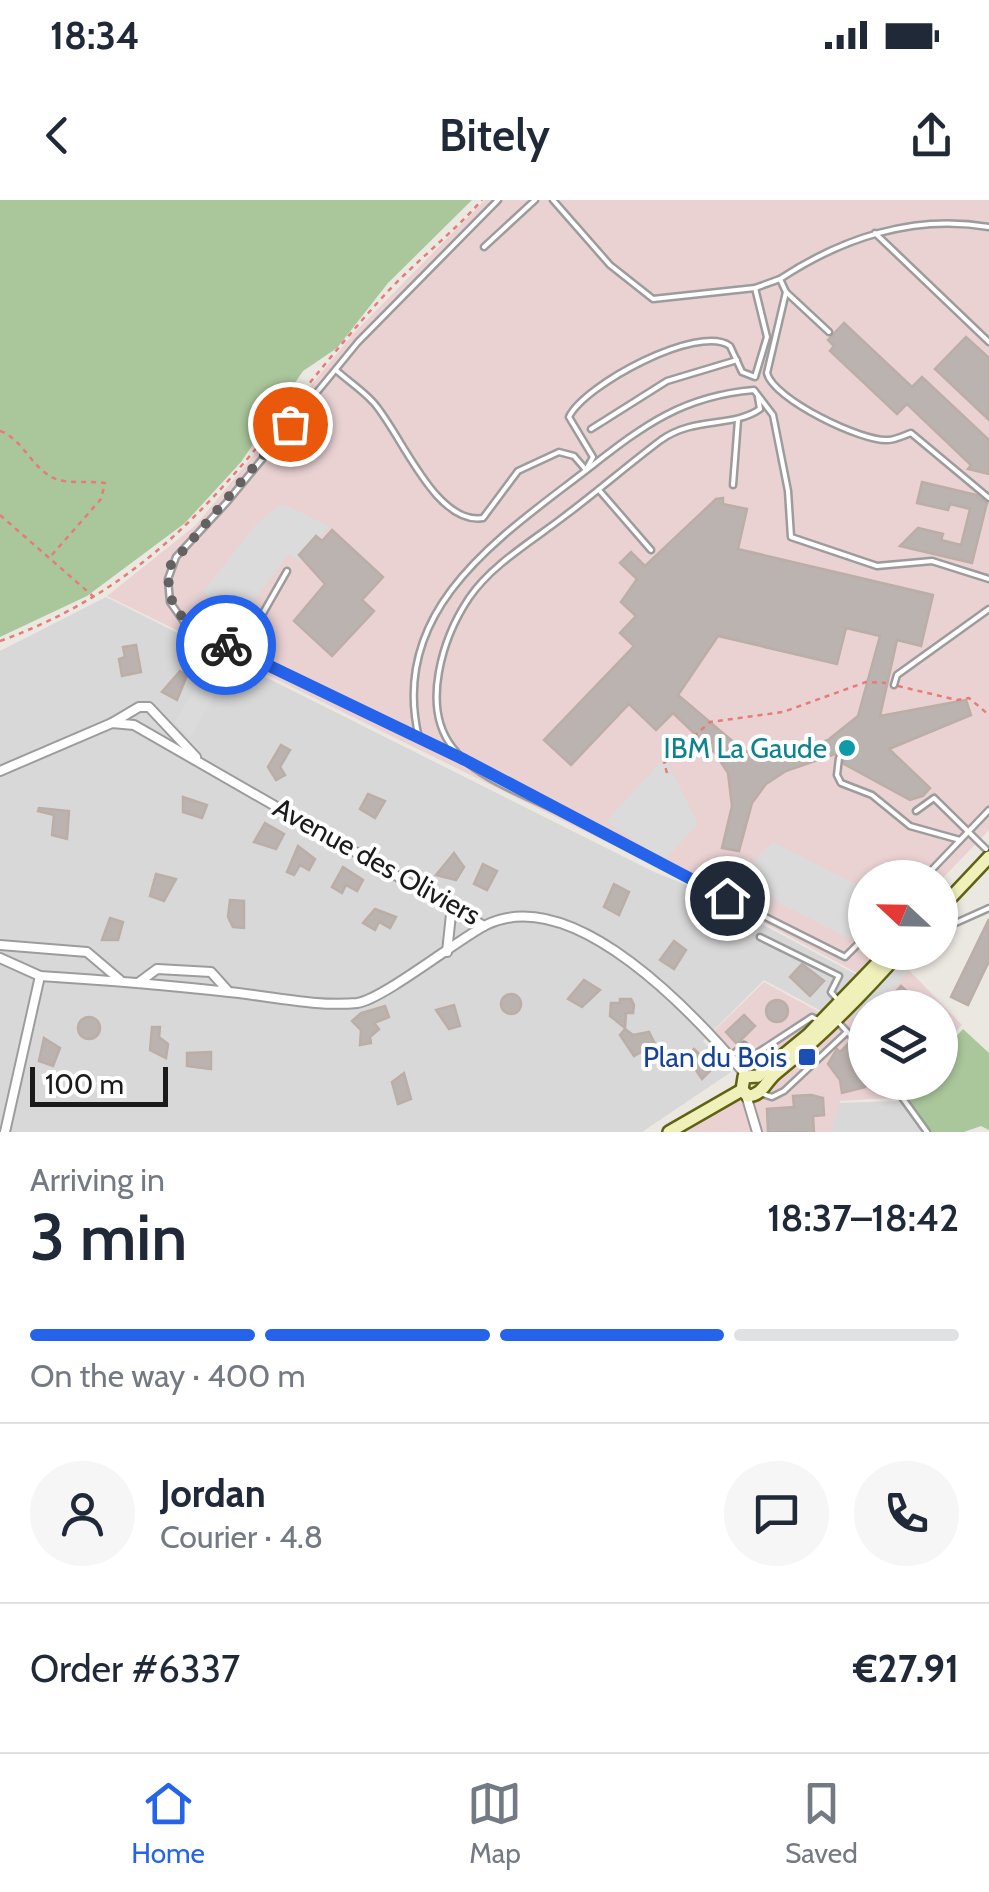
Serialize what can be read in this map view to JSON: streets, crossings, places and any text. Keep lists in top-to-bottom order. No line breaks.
{"streets":{"street":["Avenue des Oliviers"]},"places":{"other":["IBM La Gaude"],"transit":["Plan du Bois"]},"scale_bar":"100 m","north":"left","page":{"status":"18:34","header":"Bitely","scale":"100 m","heading":["3 min","Arriving in","18:37–18:42"],"panel":["Jordan","Courier · 4.8","Order #6337","€27.91"],"bar":"On the way · 400 m","tabs":["Home","Map","Saved"]}}
